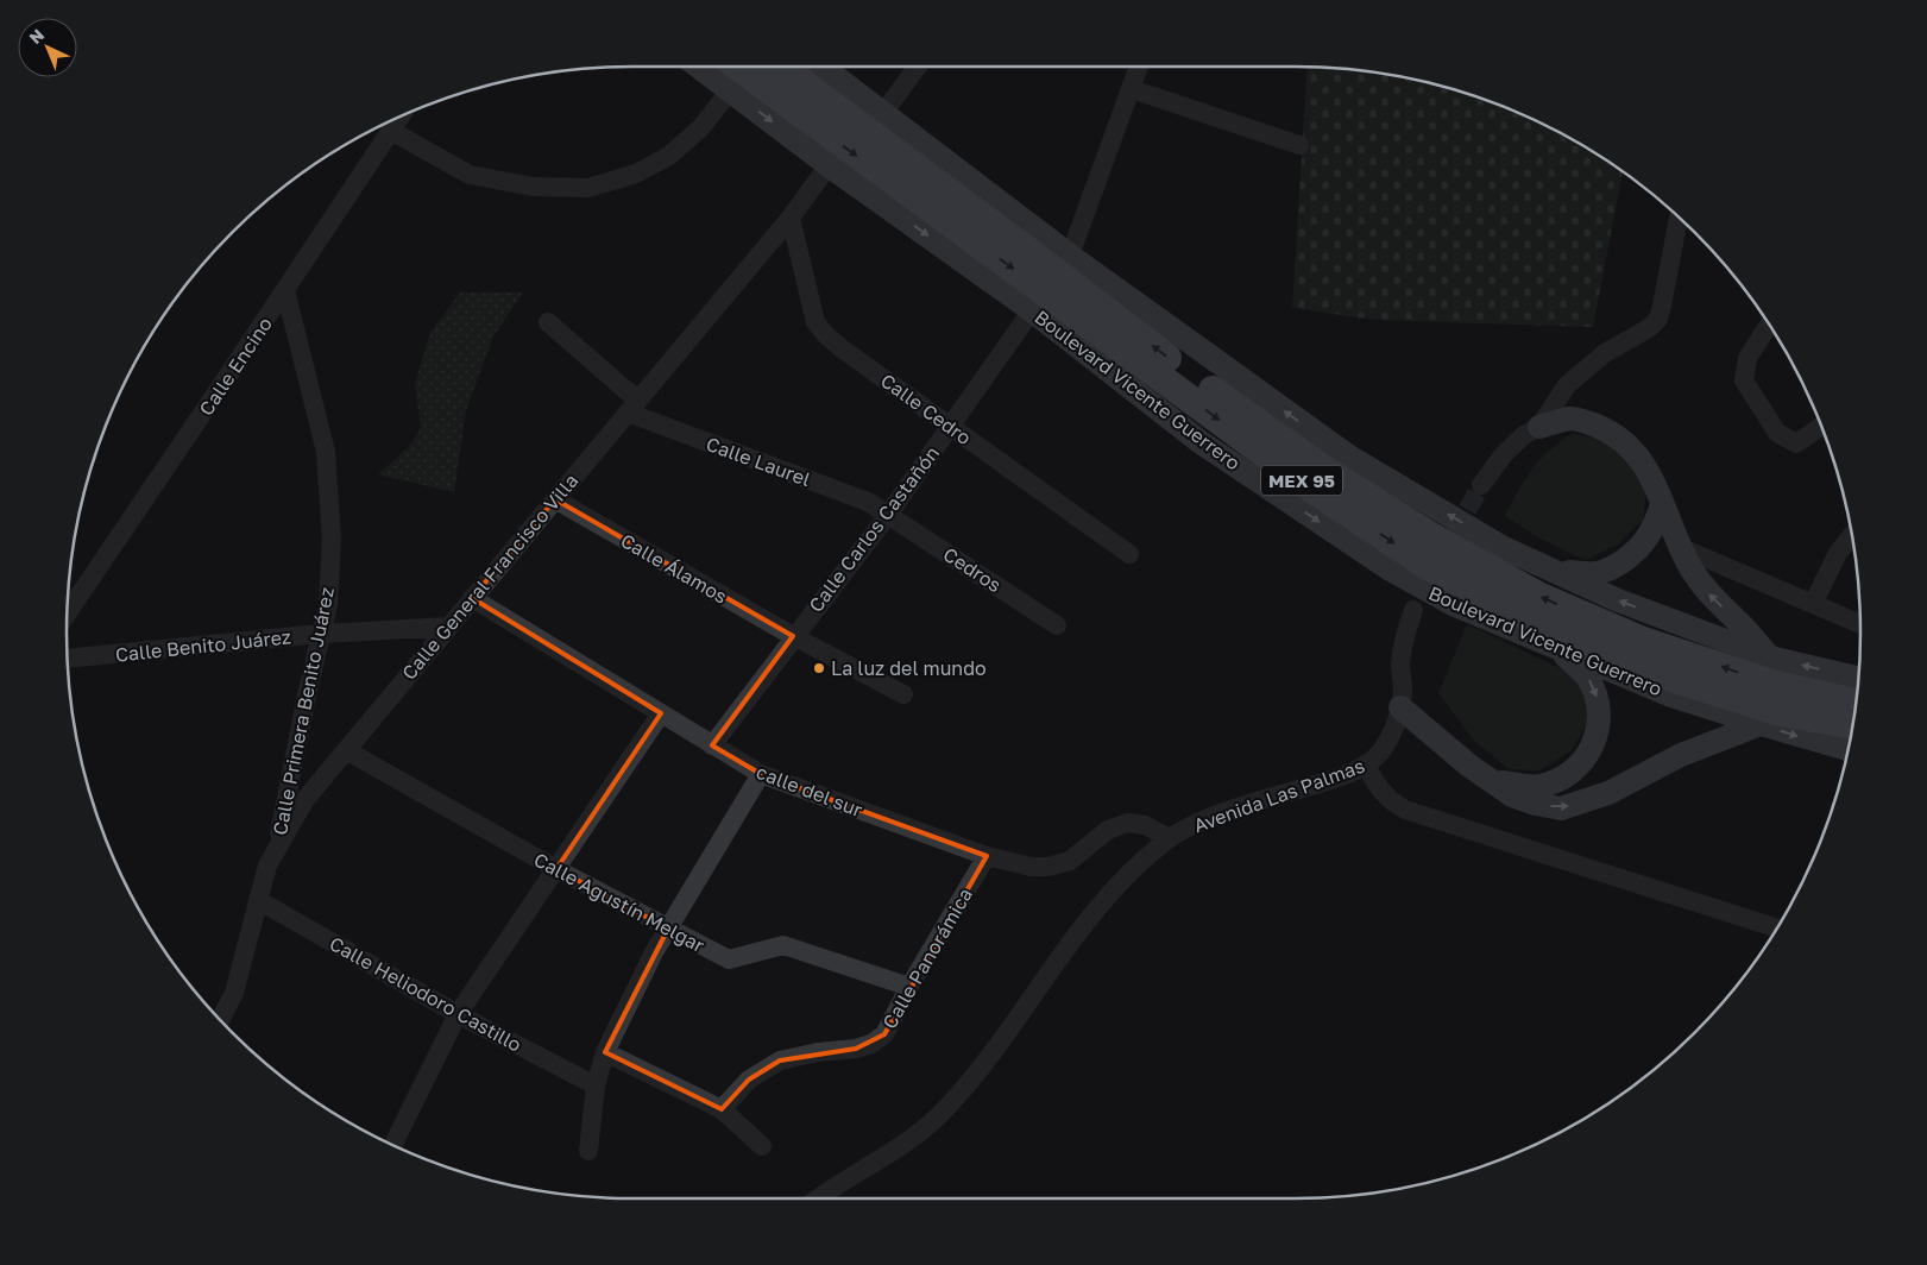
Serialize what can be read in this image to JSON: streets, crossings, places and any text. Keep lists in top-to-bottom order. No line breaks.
{"streets":{"highway":["Boulevard Vicente Guerrero","MEX 95"],"street":["Calle Encino","Calle Cedro","Calle Laurel","Calle Carlos Castañón","Calle Álamos","Cedros","Calle General Francisco Villa","Calle Benito Juárez","Calle Primera Benito Juárez","calle del sur","Avenida Las Palmas","Calle Agustín Melgar","Calle Panorámica","Calle Heliodoro Castillo"]},"crossings":[["Calle Encino","Calle Primera Benito Juárez"],["Boulevard Vicente Guerrero","Calle Carlos Castañón"],["Boulevard Vicente Guerrero","Calle General Francisco Villa"],["Calle Cedro","Calle Carlos Castañón"],["Calle Cedro","Calle General Francisco Villa"],["Calle Laurel","Calle Carlos Castañón"],["Calle Laurel","Cedros"],["Calle Laurel","Calle General Francisco Villa"],["Calle Carlos Castañón","Calle Álamos"],["Calle Carlos Castañón","Cedros"],["Calle Carlos Castañón","calle del sur"],["Calle Álamos","Calle General Francisco Villa"],["Calle General Francisco Villa","Calle Benito Juárez"],["Calle General Francisco Villa","Calle Primera Benito Juárez"],["Calle General Francisco Villa","calle del sur"],["Calle General Francisco Villa","Calle Agustín Melgar"],["Calle General Francisco Villa","Calle Heliodoro Castillo"],["Calle Benito Juárez","Calle Primera Benito Juárez"],["calle del sur","Avenida Las Palmas"],["calle del sur","Calle Panorámica"],["Calle Agustín Melgar","Calle Panorámica"]],"places":["La luz del mundo"],"north":"top left"}
